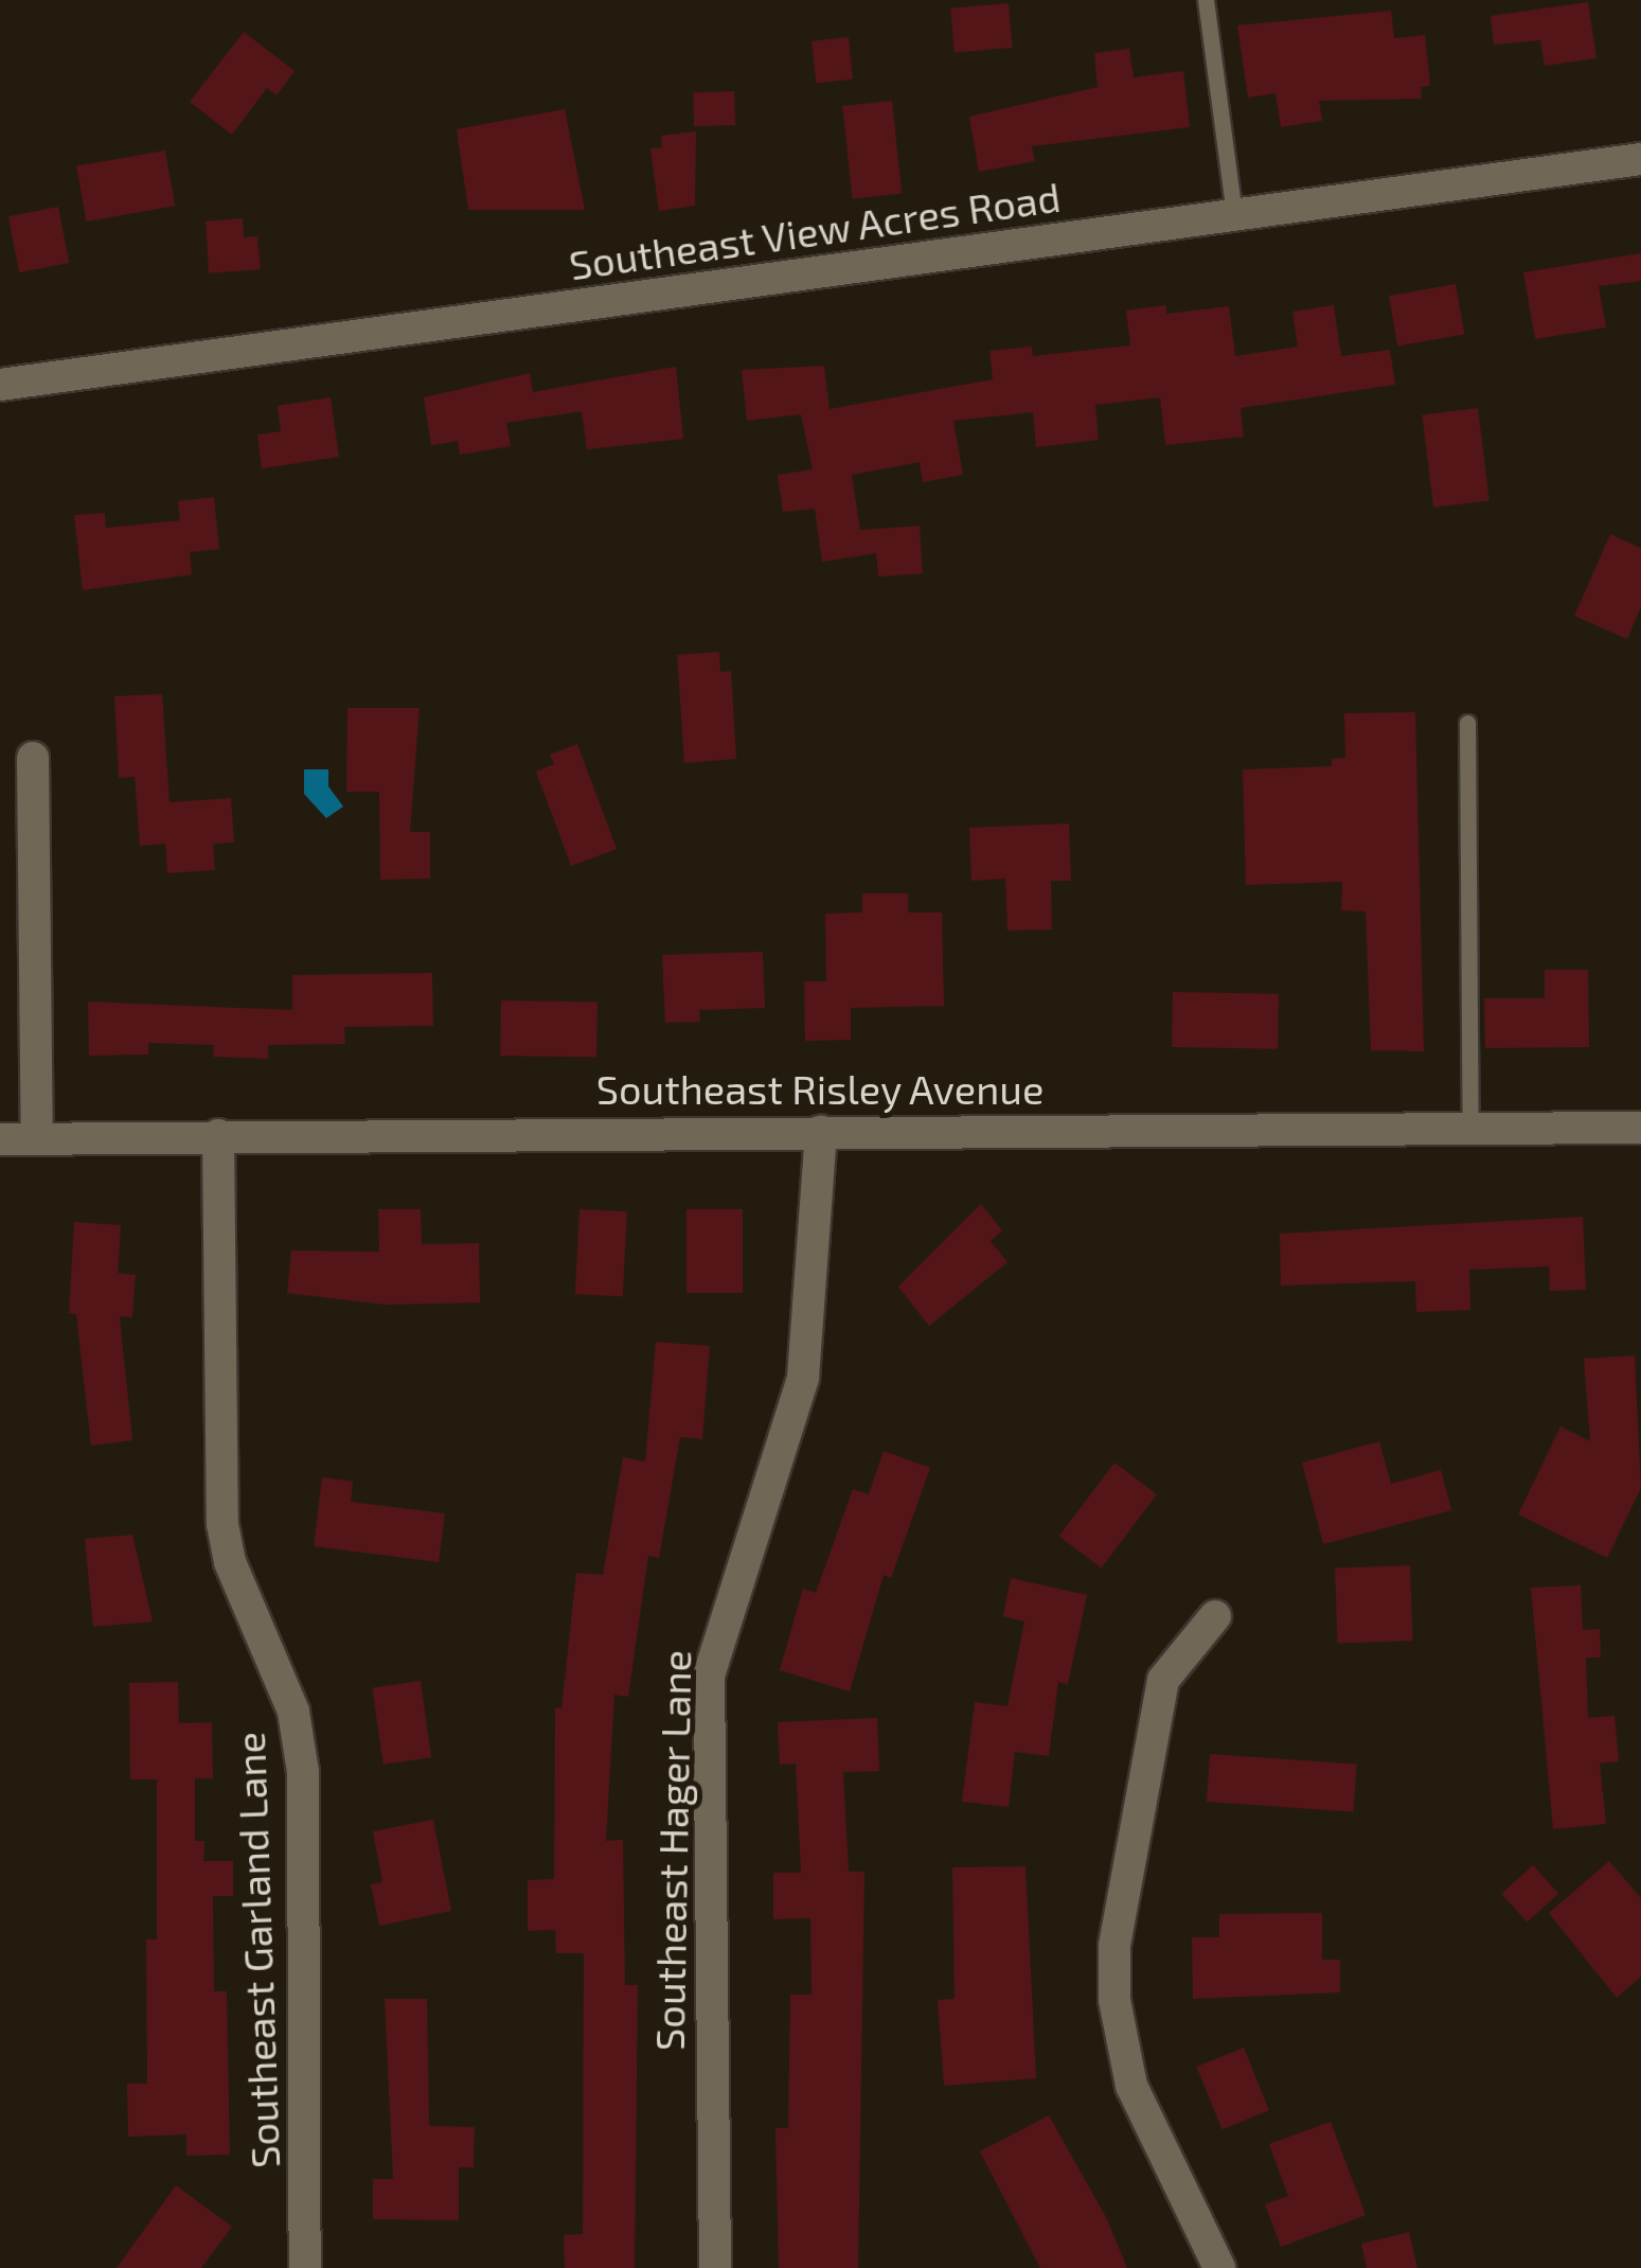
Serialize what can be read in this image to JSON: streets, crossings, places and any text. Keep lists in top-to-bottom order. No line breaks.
{"streets":{"street":["Southeast View Acres Road","Southeast Risley Avenue","Southeast Hager Lane","Southeast Garland Lane"]},"crossings":[["Southeast Risley Avenue","Southeast Hager Lane"],["Southeast Risley Avenue","Southeast Garland Lane"]]}
